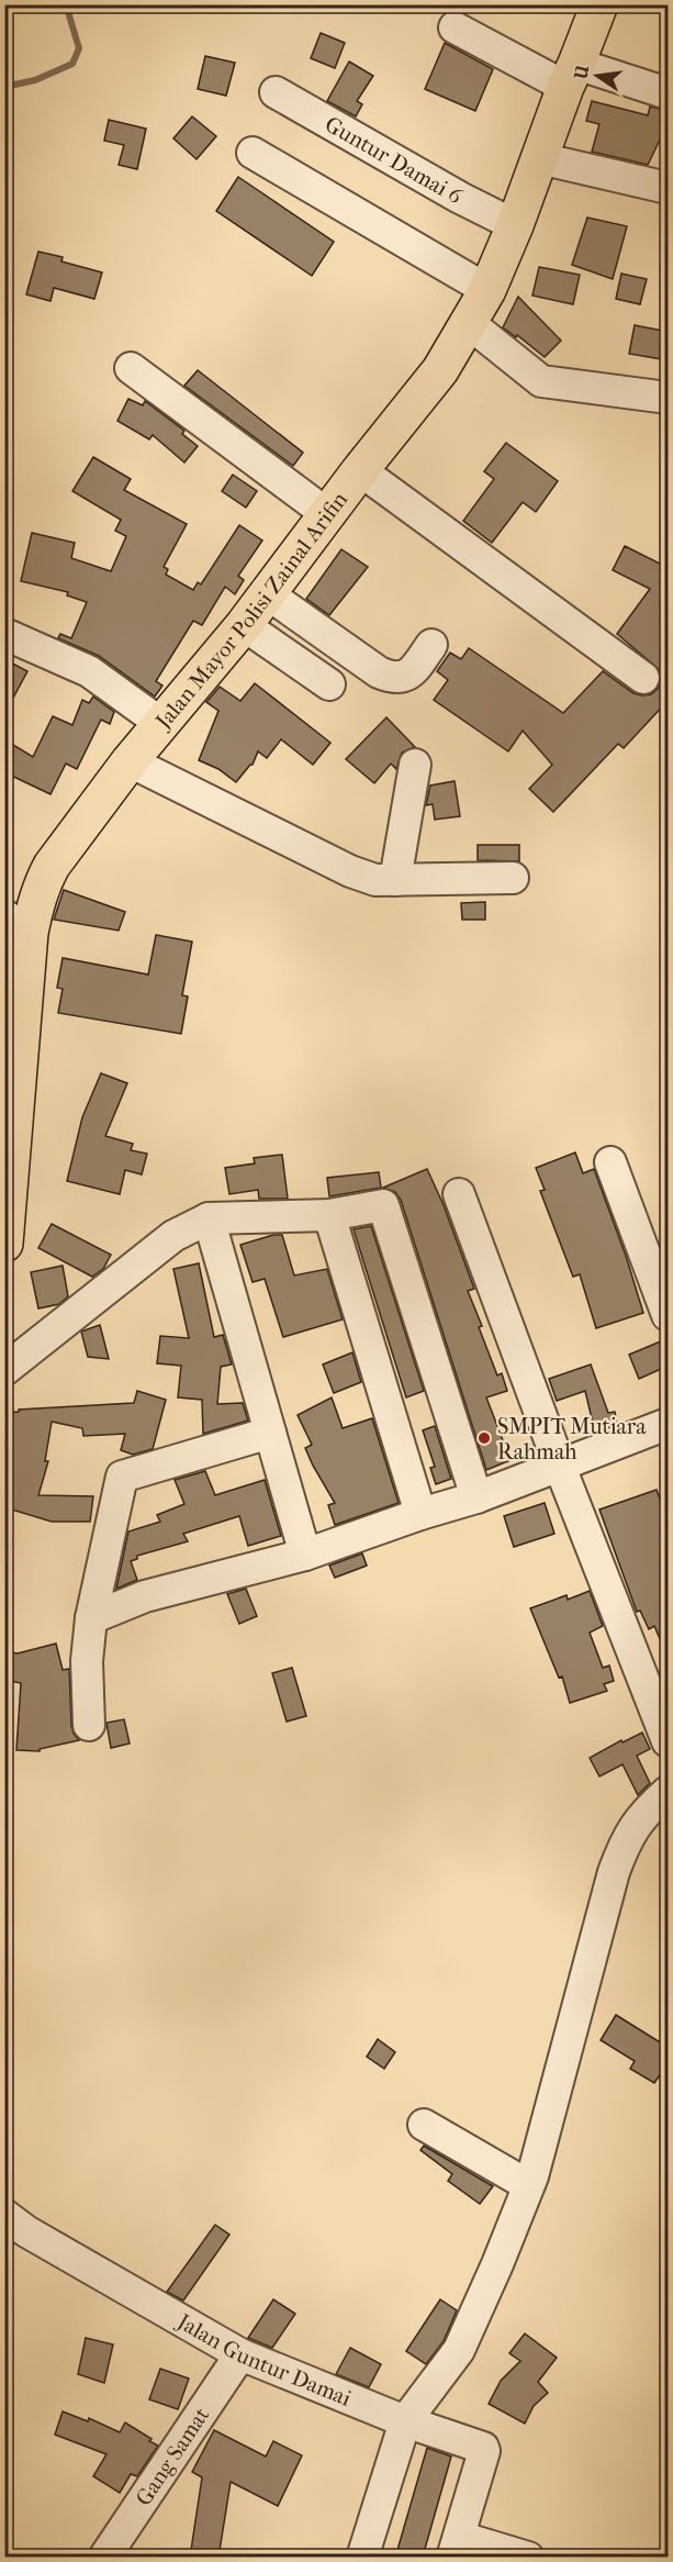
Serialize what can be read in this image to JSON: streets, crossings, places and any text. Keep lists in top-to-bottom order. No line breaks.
{"streets":{"main road":["Jalan Mayor Polisi Zainal Arifin"],"street":["Guntur Damai 6","Jalan Guntur Damai","Gang Samat"]},"crossings":[["Guntur Damai 6","Jalan Mayor Polisi Zainal Arifin"],["Jalan Guntur Damai","Gang Samat"]],"places":["SMPIT Mutiara Rahmah"],"north":"left"}
